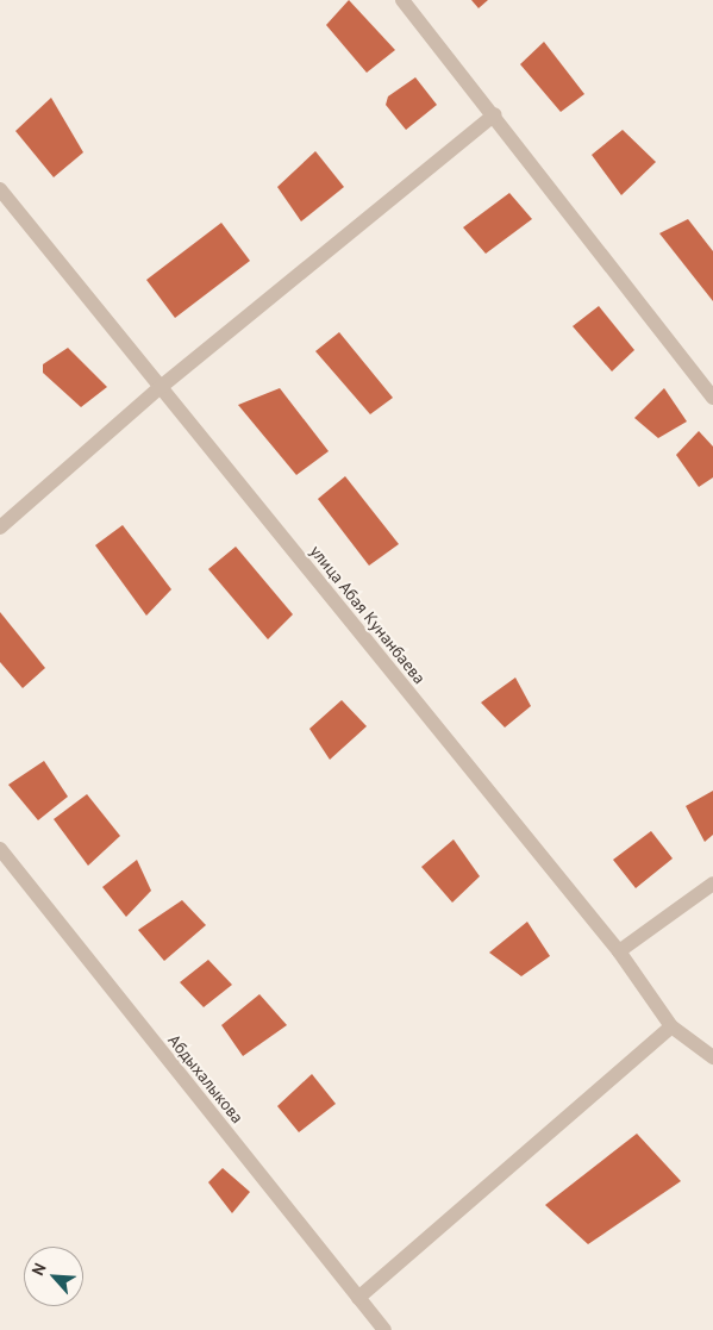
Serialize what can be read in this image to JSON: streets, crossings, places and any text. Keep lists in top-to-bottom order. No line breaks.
{"streets":{"street":["улица Абая Кунанбаева","Абдыхалыкова"]},"north":"top left"}
